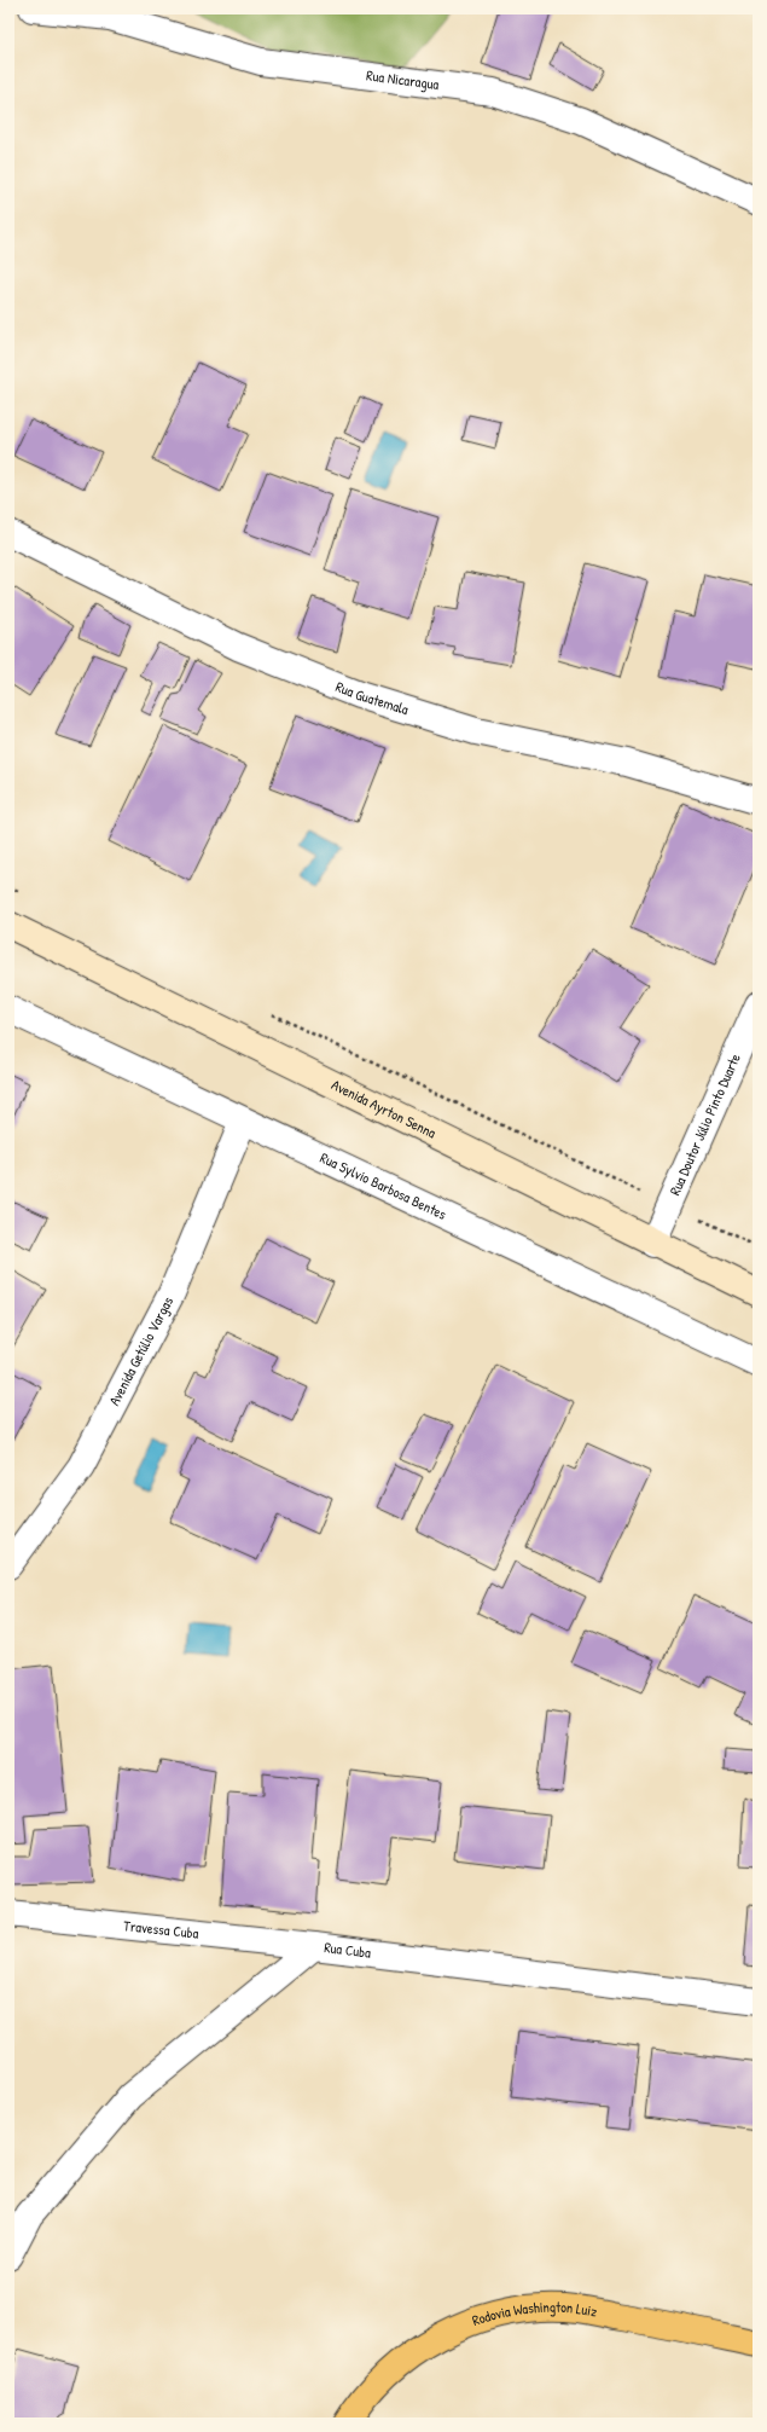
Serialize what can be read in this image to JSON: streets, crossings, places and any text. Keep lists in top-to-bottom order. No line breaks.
{"streets":{"highway":["Rodovia Washington Luiz"],"main road":["Avenida Ayrton Senna"],"street":["Rua Nicaragua","Rua Guatemala","Rua Doutor Júlio Pinto Duarte","Rua Sylvio Barbosa Bentes","Avenida Getúlio Vargas","Travessa Cuba","Rua Cuba"]},"crossings":[["Avenida Ayrton Senna","Rua Doutor Júlio Pinto Duarte"],["Rua Sylvio Barbosa Bentes","Avenida Getúlio Vargas"],["Travessa Cuba","Rua Cuba"]]}
